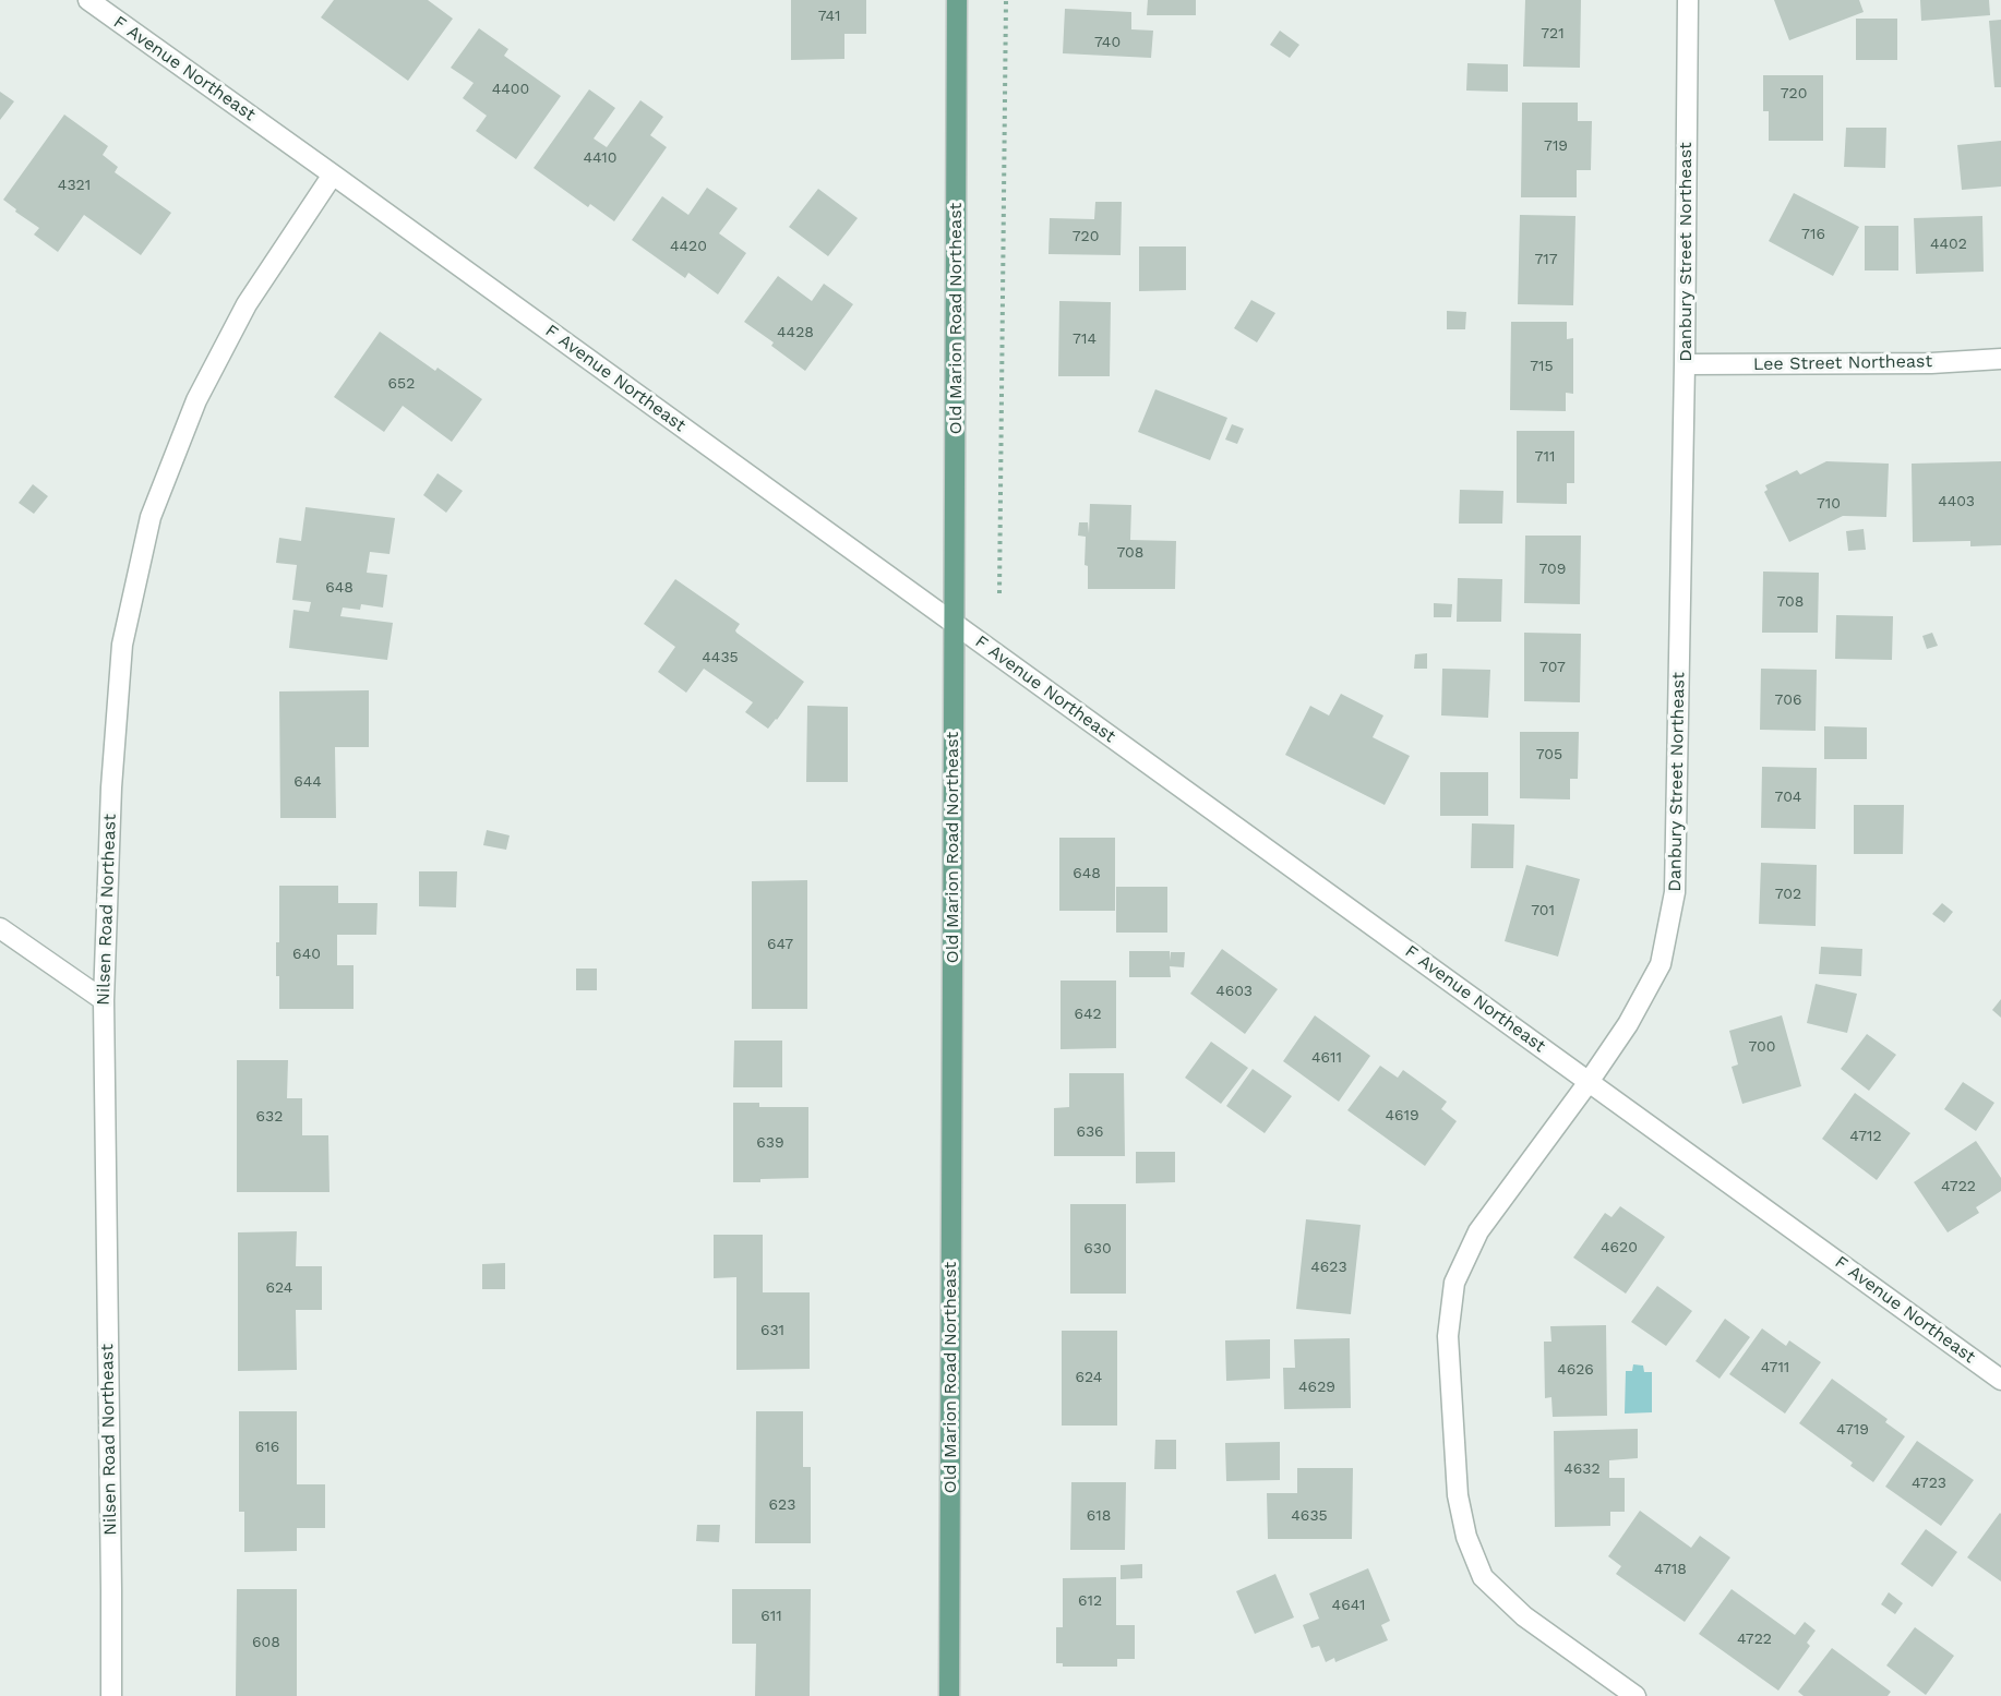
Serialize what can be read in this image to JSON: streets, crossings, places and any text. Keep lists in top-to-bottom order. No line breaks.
{"streets":{"main road":["Old Marion Road Northeast"],"street":["F Avenue Northeast","Danbury Street Northeast","Lee Street Northeast","Nilsen Road Northeast"]},"crossings":[["F Avenue Northeast","Danbury Street Northeast"],["F Avenue Northeast","Old Marion Road Northeast"],["F Avenue Northeast","Nilsen Road Northeast"],["Danbury Street Northeast","Lee Street Northeast"]],"house_numbers":["741","721","740","4400","720","719","4410","4321","716","720","4402","4420","717","4428","714","715","652","711","4403","710","708","709","648","708","4435","707","706","705","644","704","648","702","701","647","640","4603","642","700","4611","4619","632","636","4712","639","4722","4620","630","4623","624","631","4711","4626","624","4629","4719","616","4632","4723","623","618","4635","4718","612","4641","611","4722","608"]}
